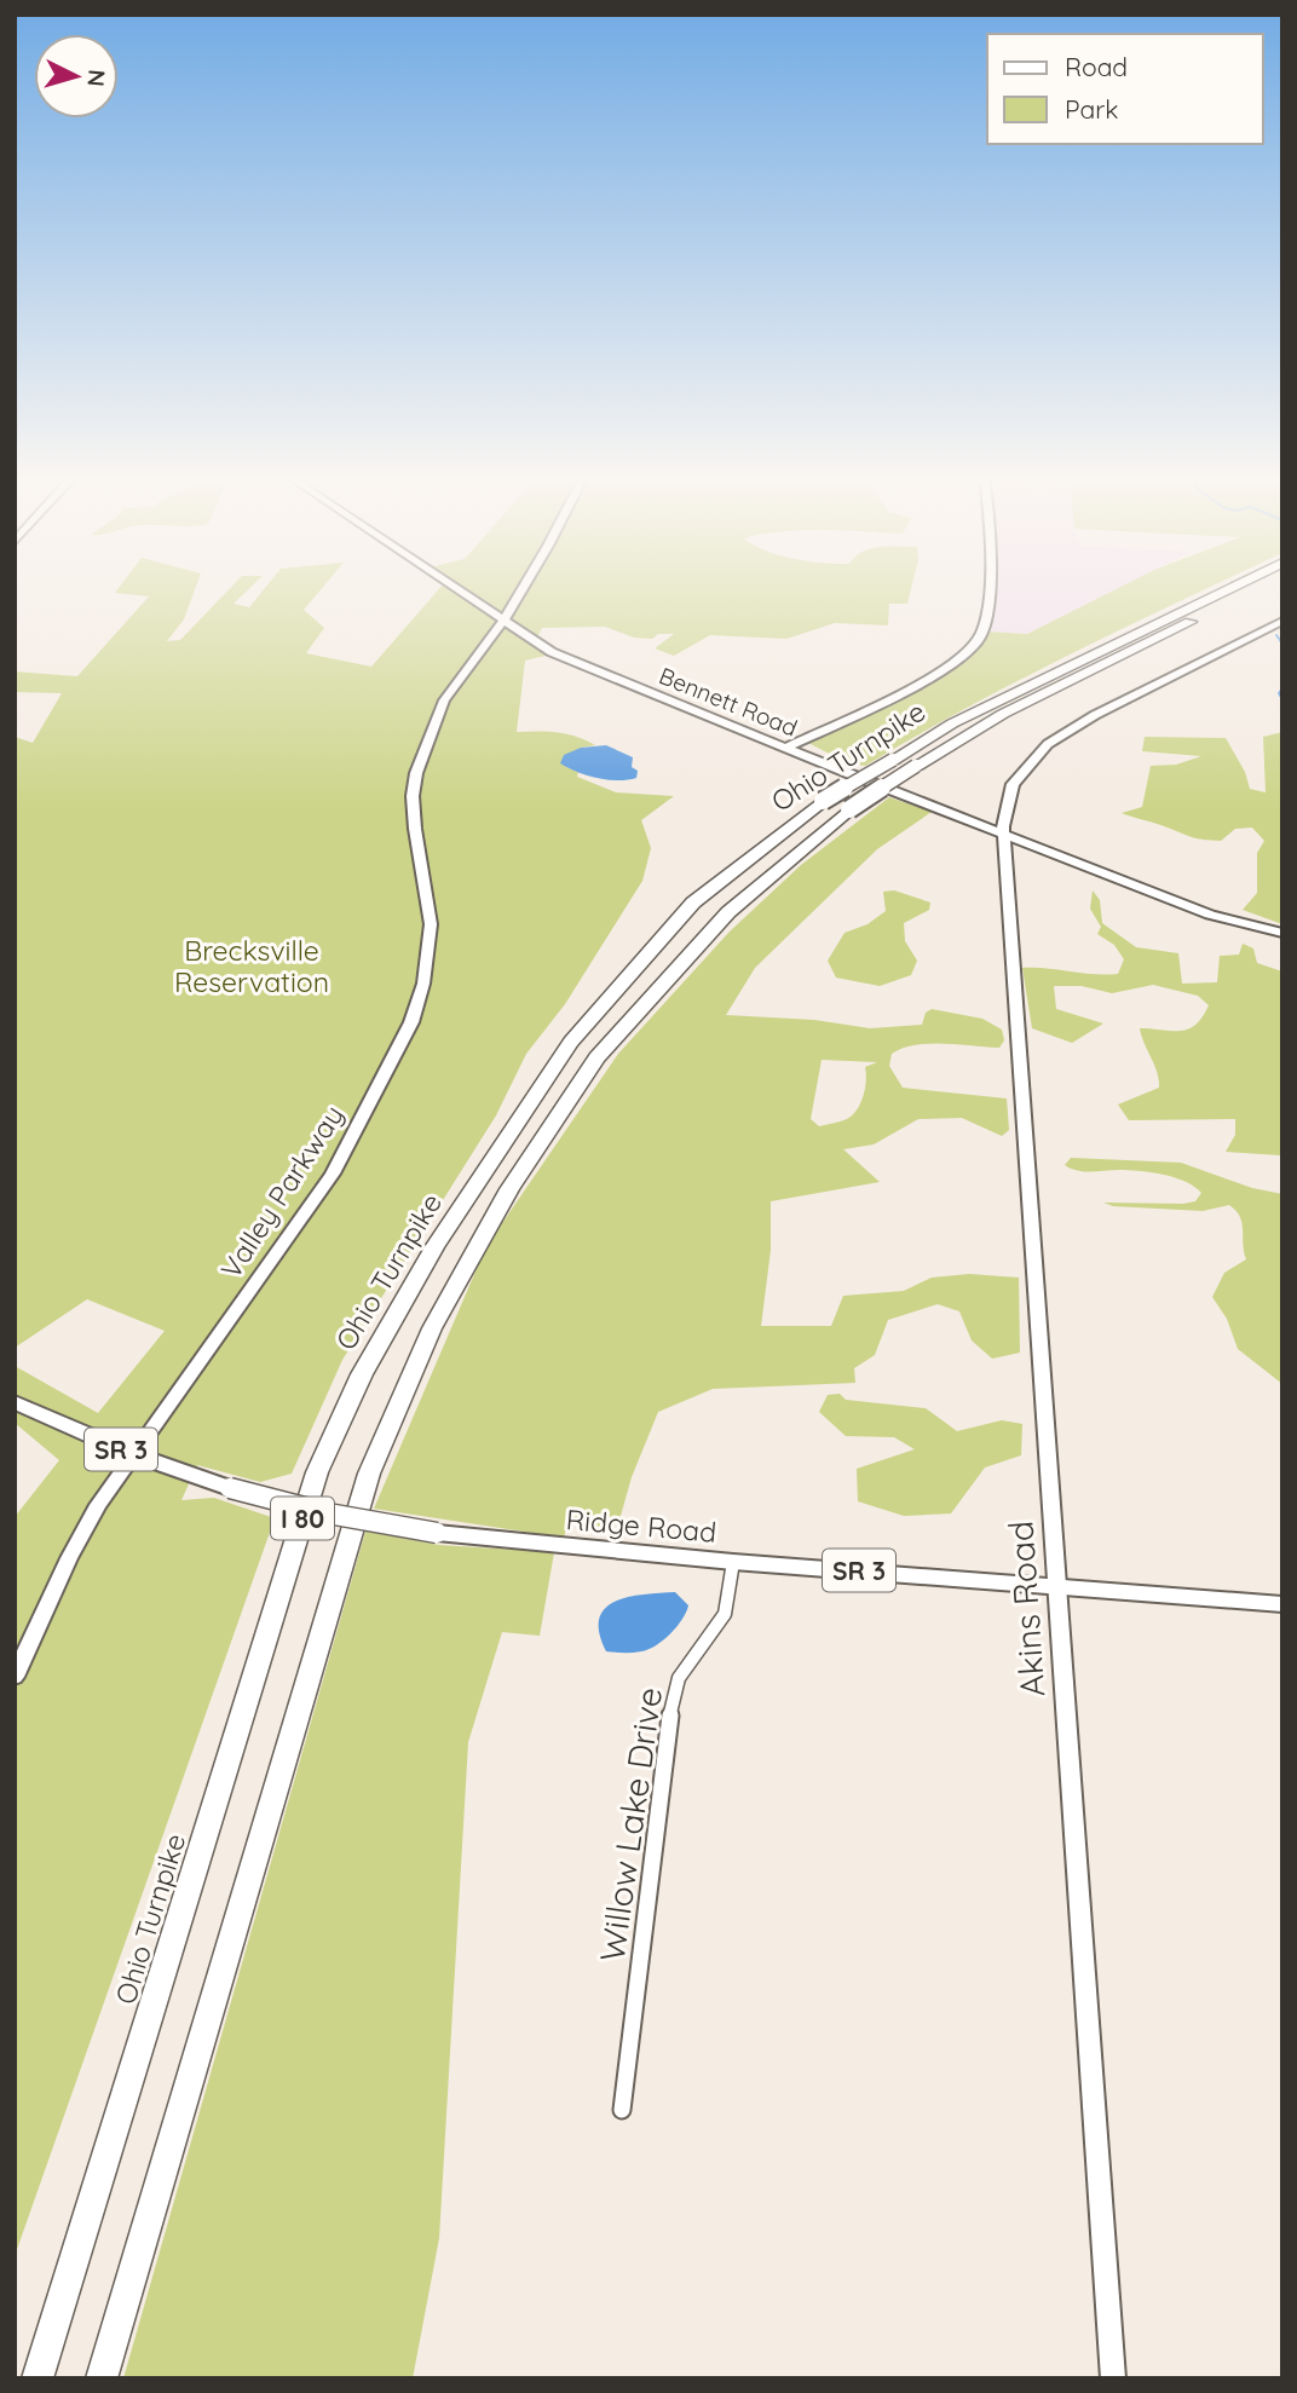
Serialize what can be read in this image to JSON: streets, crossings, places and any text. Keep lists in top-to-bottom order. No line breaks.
{"streets":{"highway":["Ohio Turnpike","I 80"],"main road":["SR 3","Ridge Road"],"street":["Bennett Road","Valley Parkway","Akins Road","Willow Lake Drive"]},"crossings":[["Bennett Road","Valley Parkway"],["Bennett Road","Akins Road"],["Valley Parkway","Ridge Road"],["Ridge Road","Akins Road"],["Ridge Road","Willow Lake Drive"]],"parks":["Brecksville Reservation"],"legend":["Road","Park"],"north":"right"}
